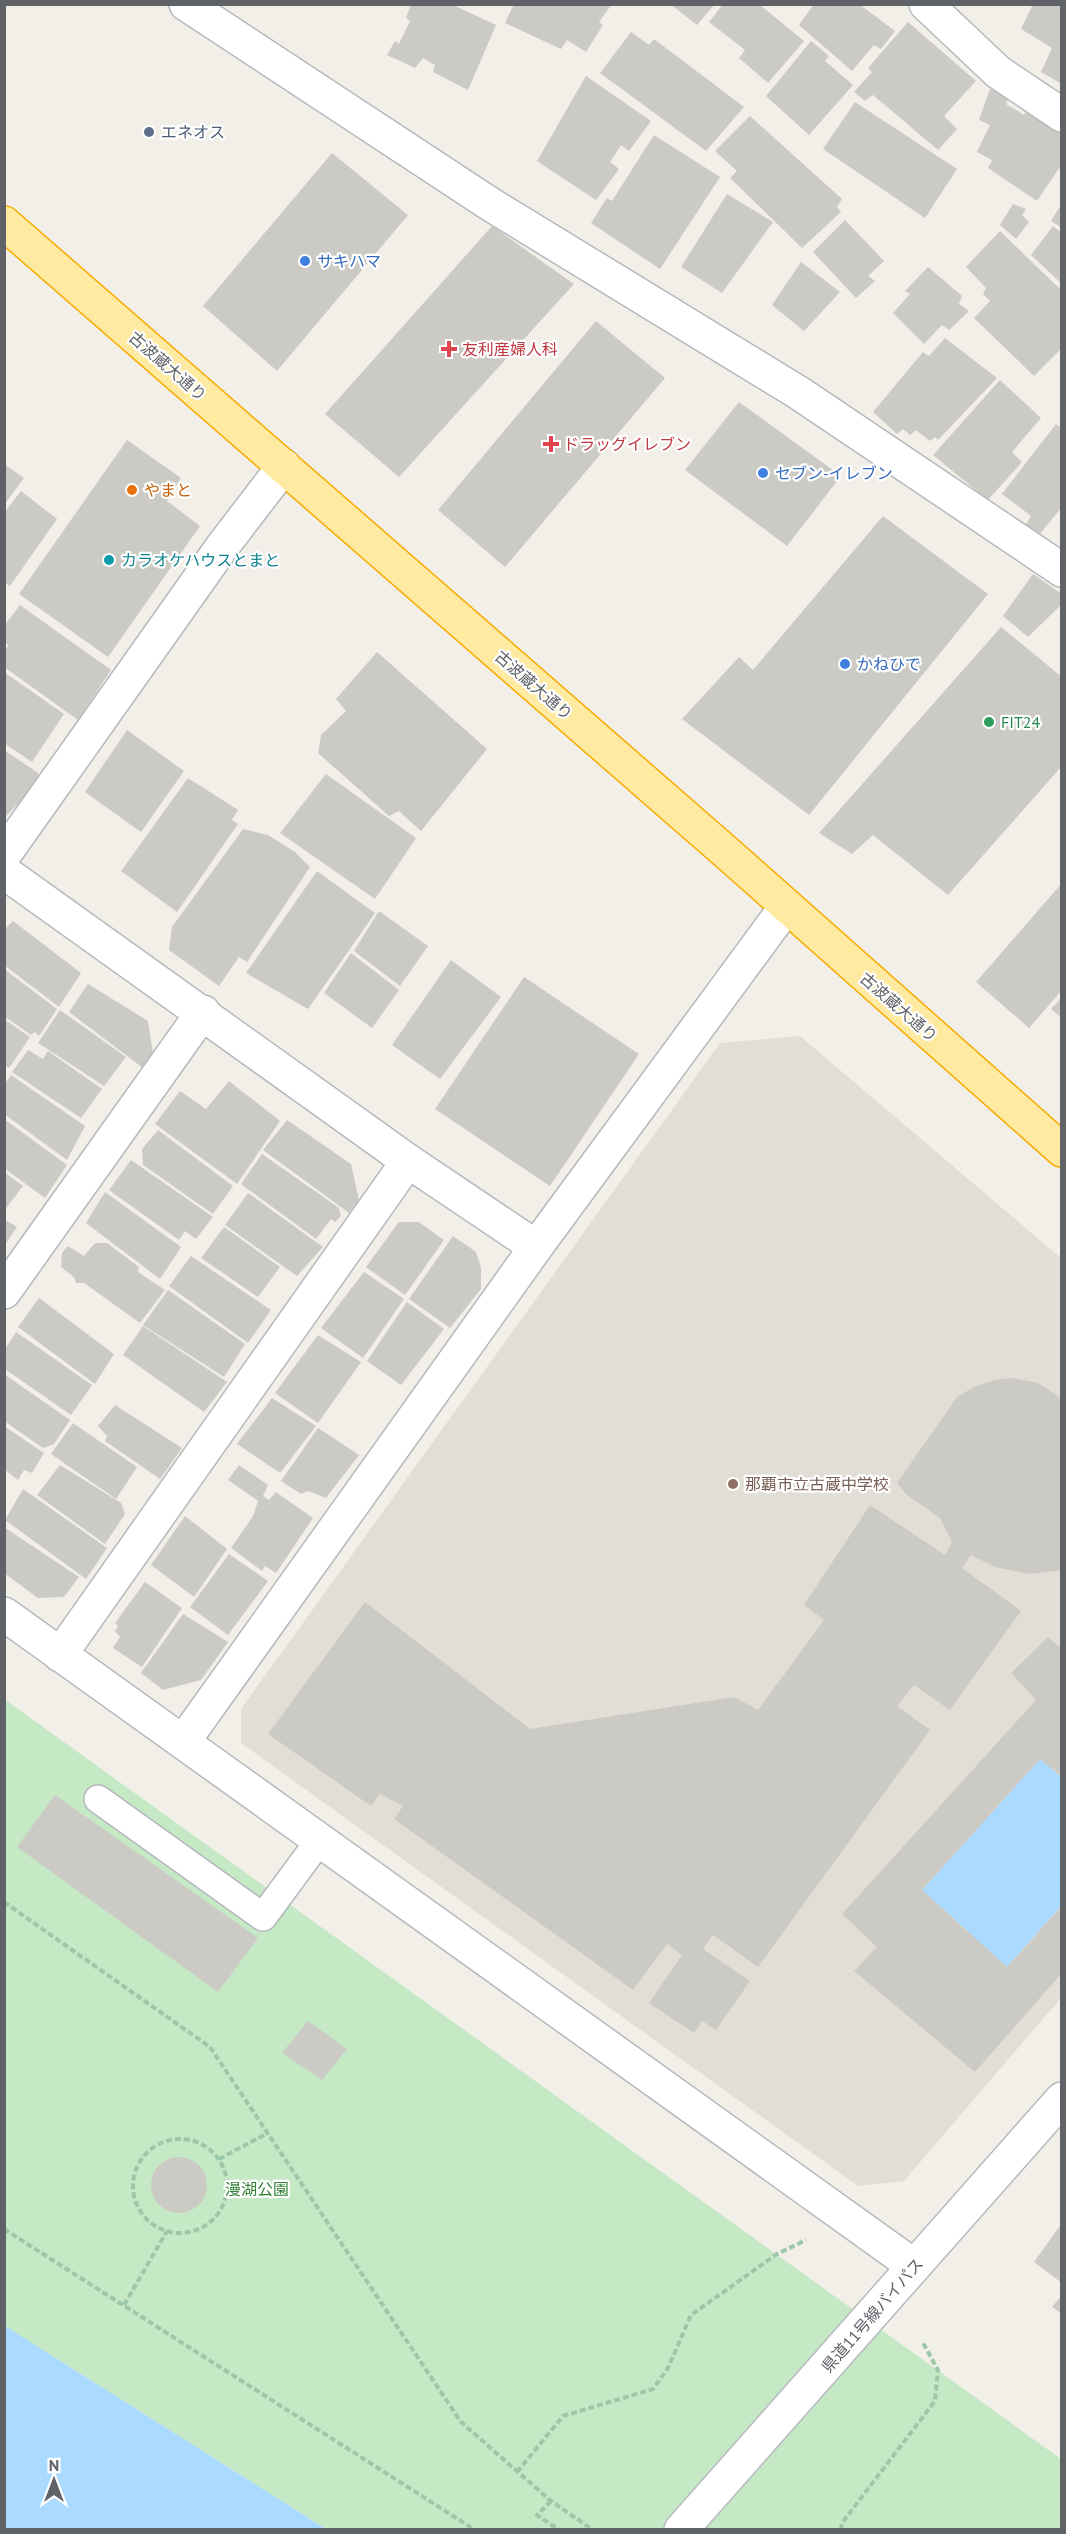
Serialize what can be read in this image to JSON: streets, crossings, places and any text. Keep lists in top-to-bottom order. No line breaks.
{"streets":{"highway":["古波蔵大通り"],"street":["県道11号線バイパス"]},"parks":["漫湖公園"],"places":{"other":["エネオス","サキハマ","セブン-イレブン","やまと","カラオケハウスとまと","かねひで","FIT24","那覇市立古蔵中学校"],"health":["友利産婦人科","ドラッグイレブン"]},"north":"top"}
